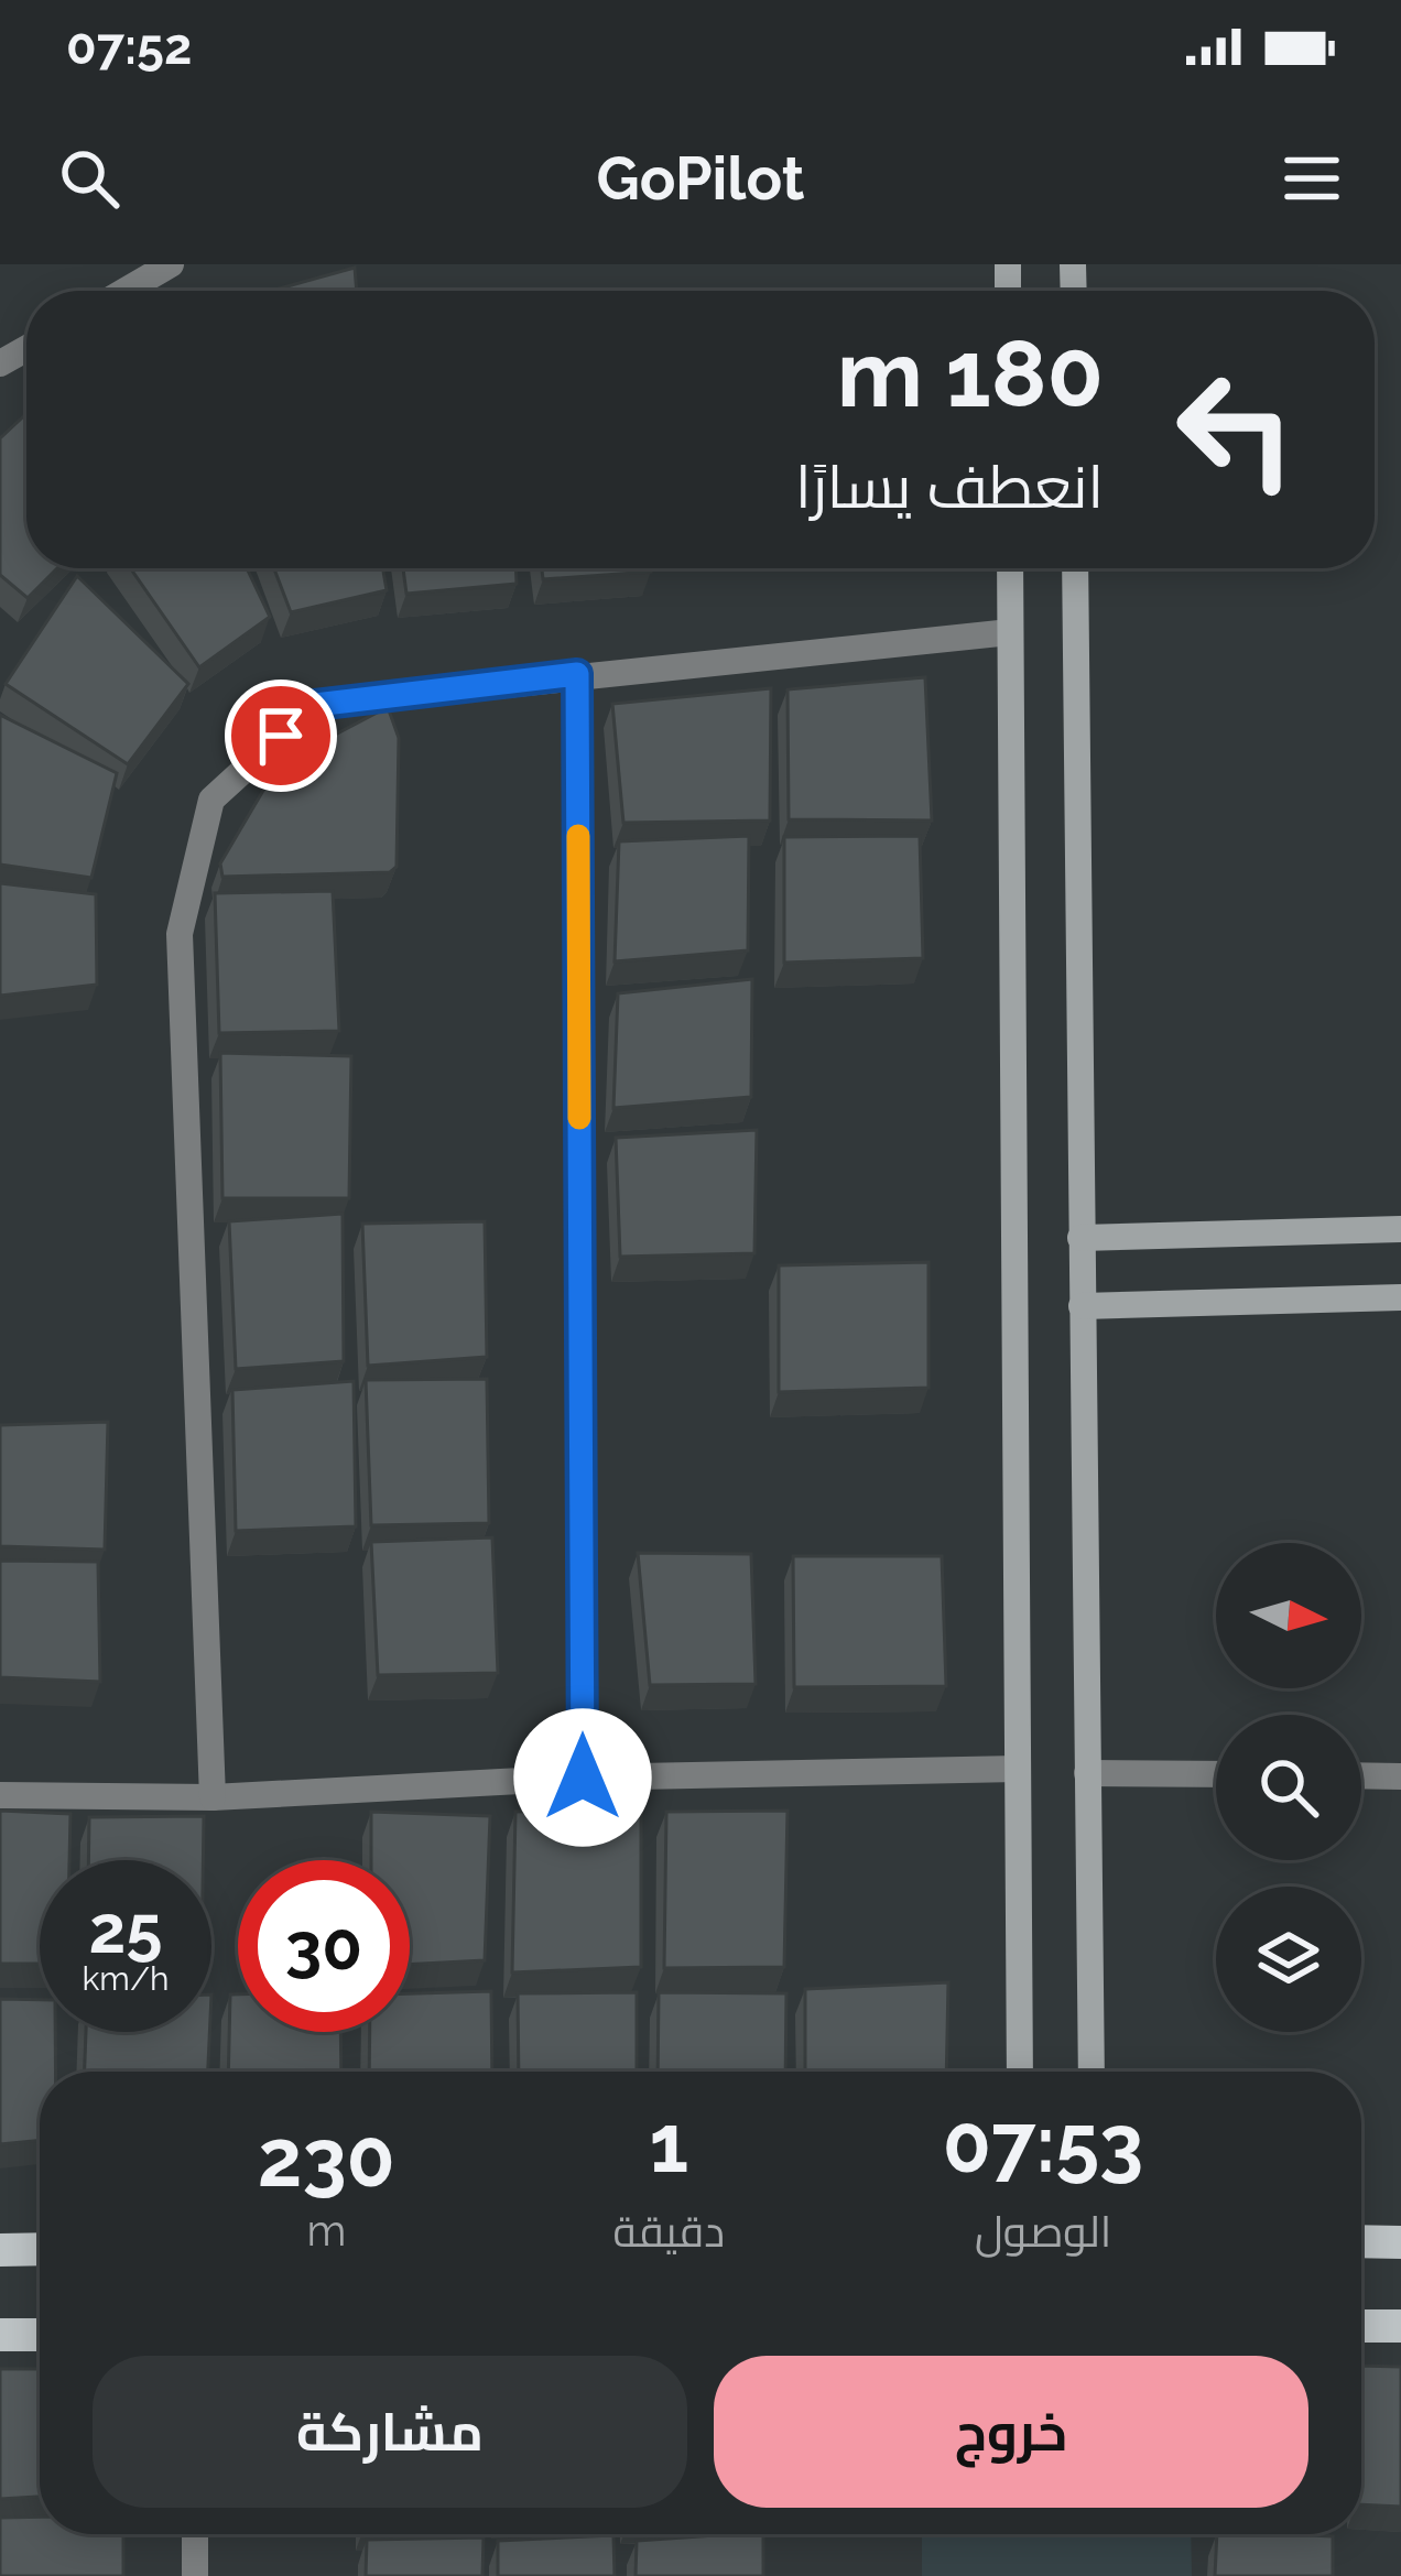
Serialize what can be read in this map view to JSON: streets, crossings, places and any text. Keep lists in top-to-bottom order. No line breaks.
{"north":"right","page":{"status":"07:52","header":"GoPilot","turn":["180 m","انعطف يسارًا"],"speed":"25 km/h","limit":"30","eta":["07:53","الوصول","1","دقيقة","230","m"],"buttons":["خروج","مشاركة"]}}
